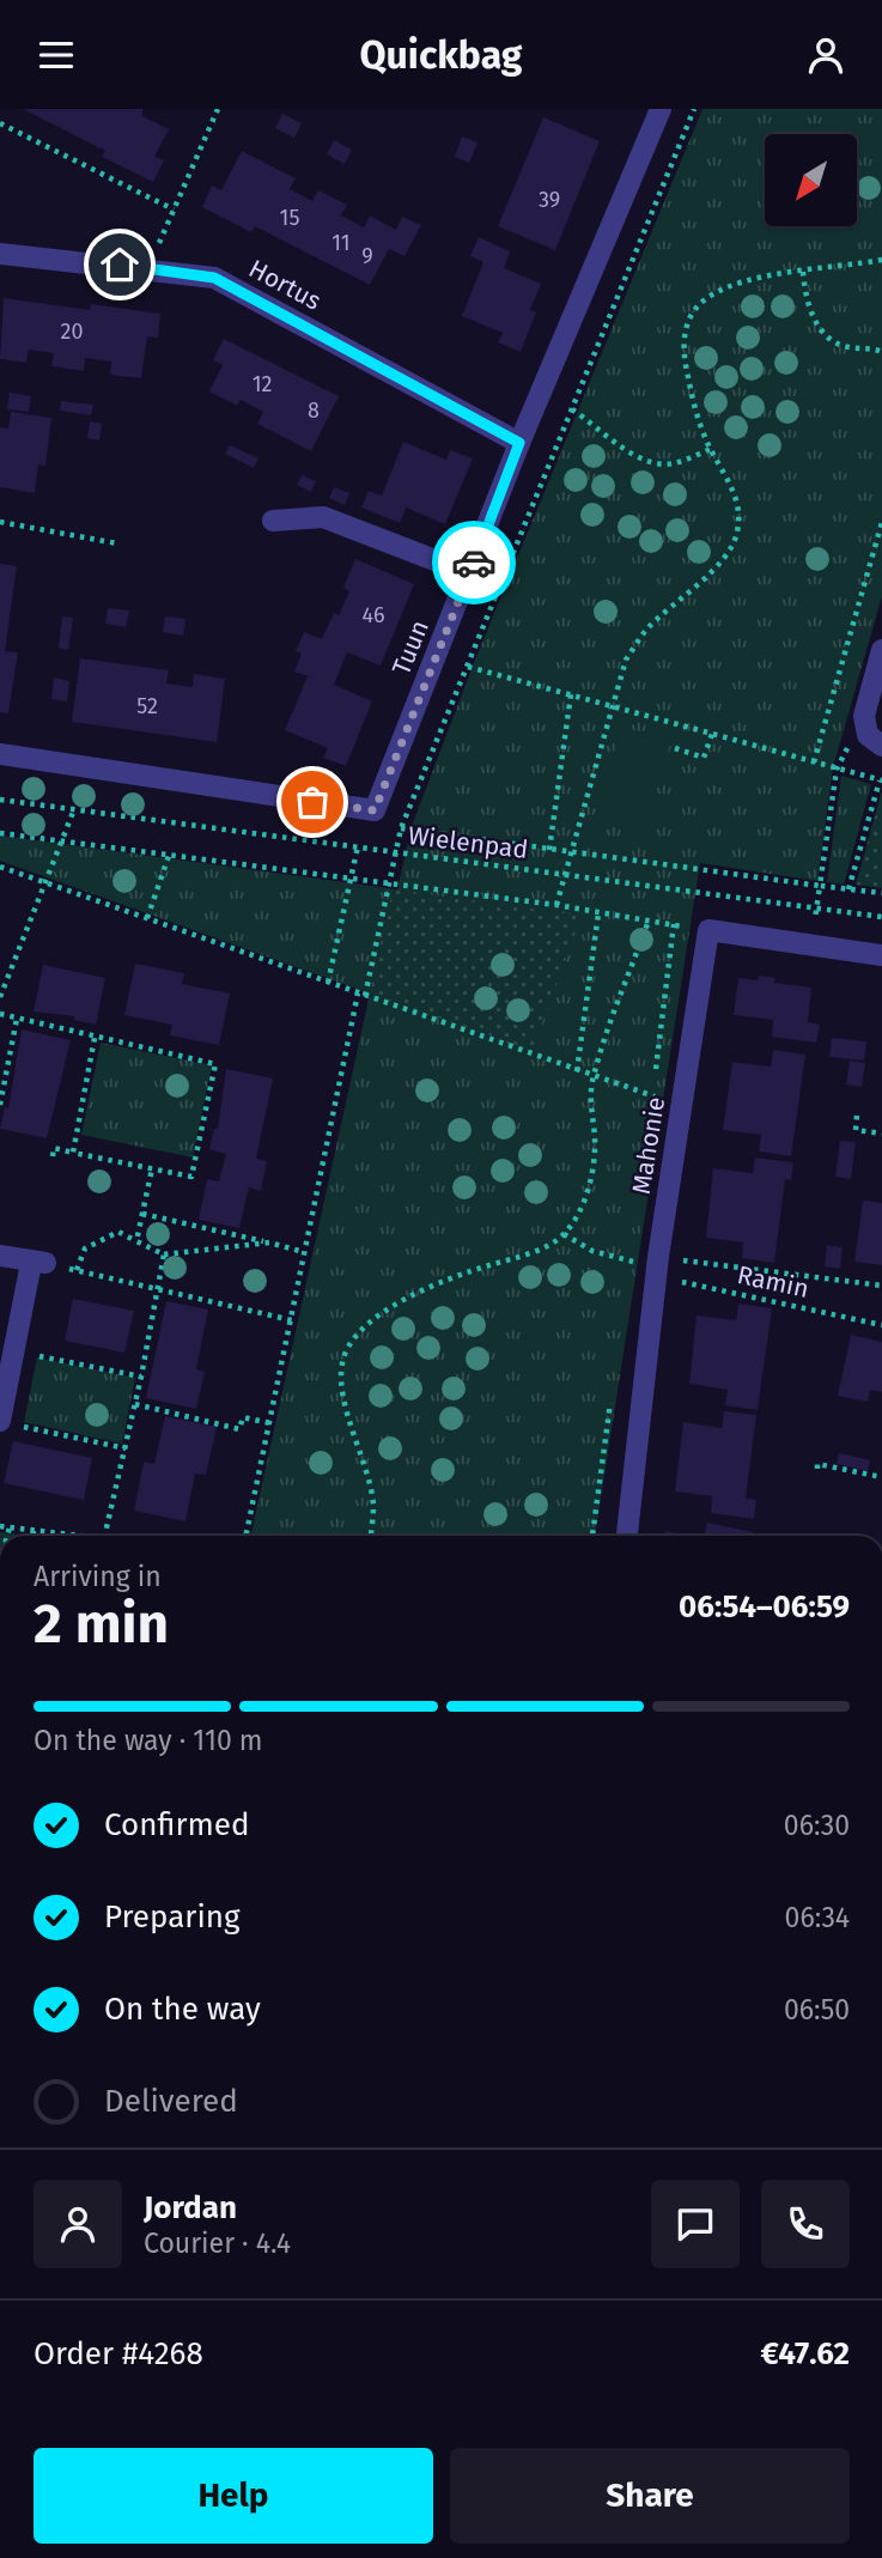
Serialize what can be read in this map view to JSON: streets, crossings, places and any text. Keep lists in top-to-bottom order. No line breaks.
{"streets":{"street":["Hortus","Tuun","Mahonie"],"path":["Wielenpad","Ramin"]},"crossings":[["Hortus","Tuun"],["Mahonie","Ramin"]],"house_numbers":["39","15","11","9","20","12","8","46","52"],"north":"bottom left","page":{"header":"Quickbag","heading":["2 min","Arriving in","06:54–06:59"],"panel":["Jordan","Courier · 4.4","Order #4268","€47.62"],"bar":"On the way · 110 m","list":[["Confirmed","06:30"],["Preparing","06:34"],["On the way","06:50"],"Delivered"],"buttons":["Help","Share"]}}
